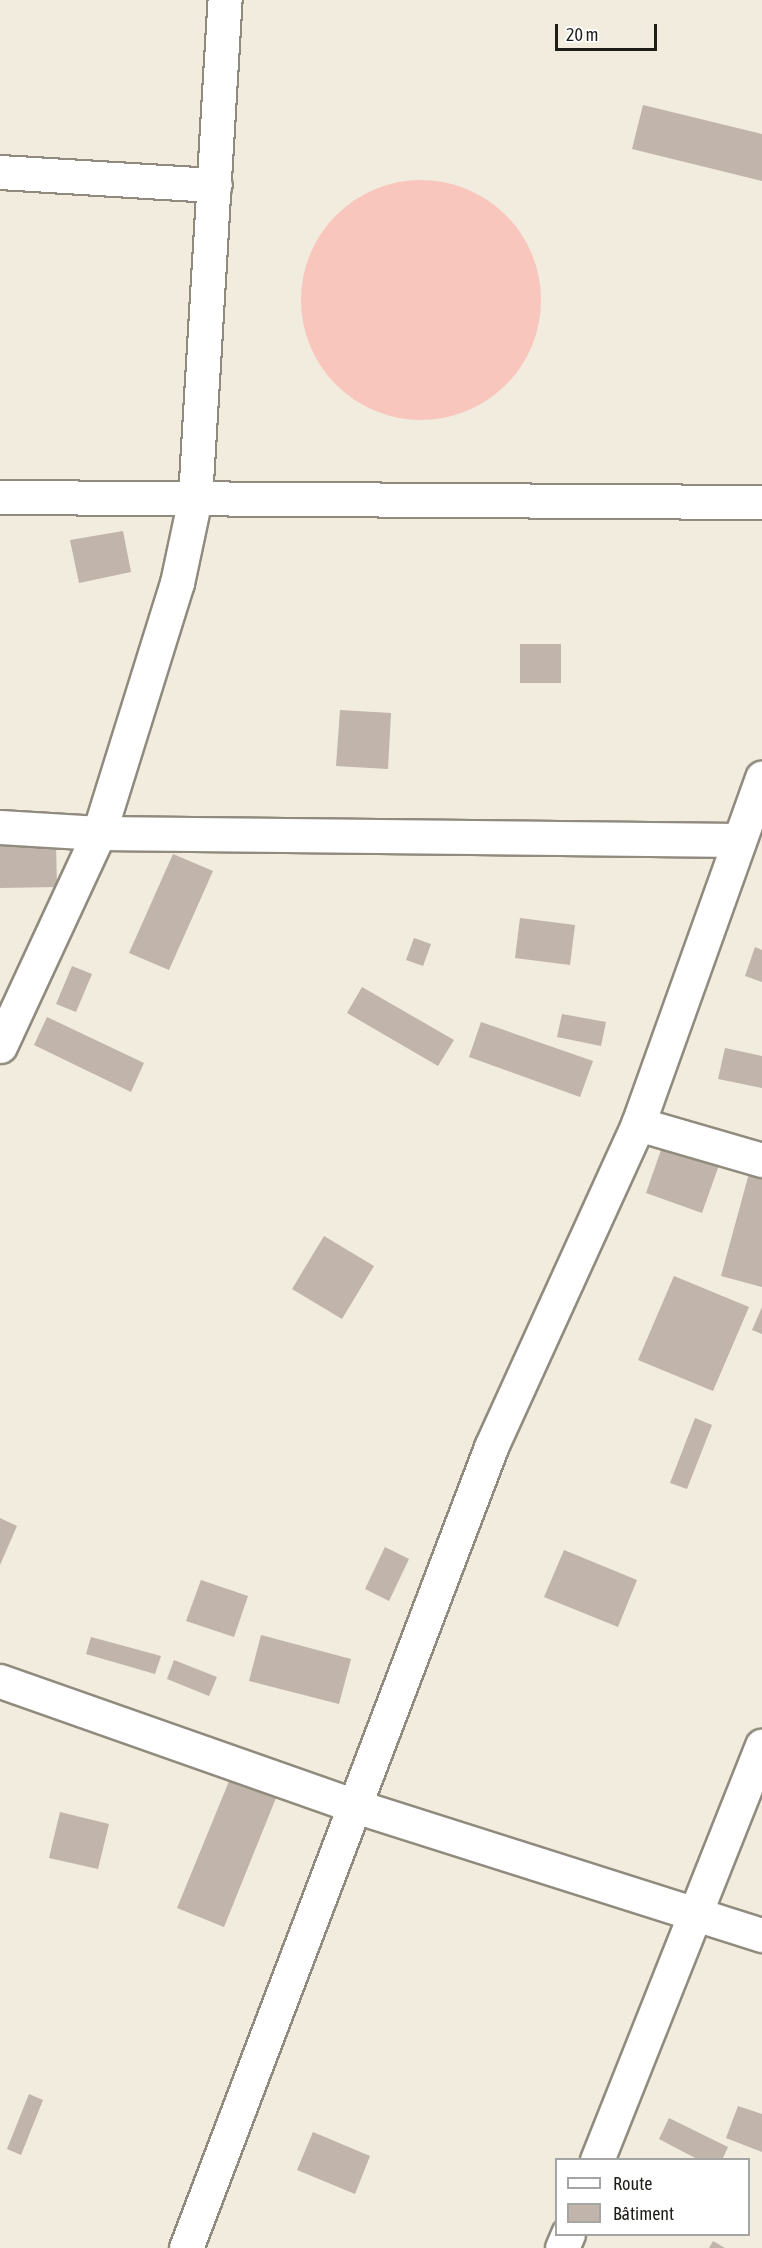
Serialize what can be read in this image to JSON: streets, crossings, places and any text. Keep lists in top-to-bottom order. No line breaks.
{"legend":["Route","Bâtiment"],"scale_bar":"20 m"}
